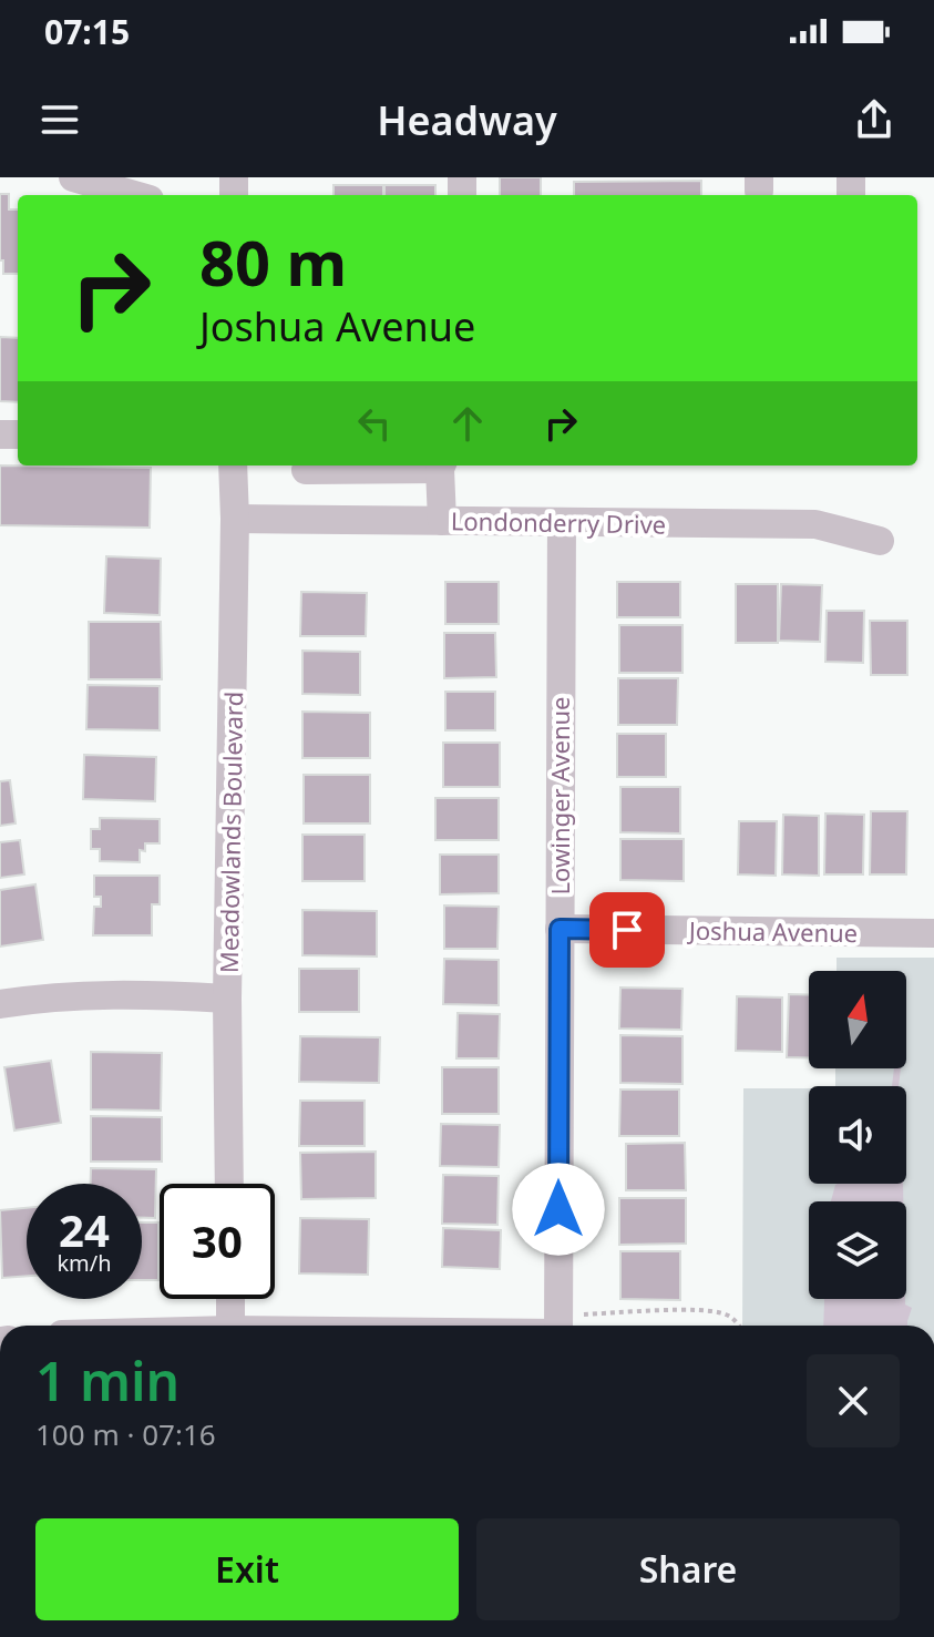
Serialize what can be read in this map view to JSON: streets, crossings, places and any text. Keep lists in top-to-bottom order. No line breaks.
{"streets":{"street":["Londonderry Drive","Lowinger Avenue","Meadowlands Boulevard","Joshua Avenue"]},"crossings":[["Londonderry Drive","Lowinger Avenue"],["Londonderry Drive","Meadowlands Boulevard"],["Lowinger Avenue","Joshua Avenue"]],"north":"top","page":{"status":"07:15","header":"Headway","turn":["80 m","Joshua Avenue"],"speed":"24 km/h","limit":"30","heading":["1 min","100 m · 07:16"],"buttons":["Exit","Share"]}}
